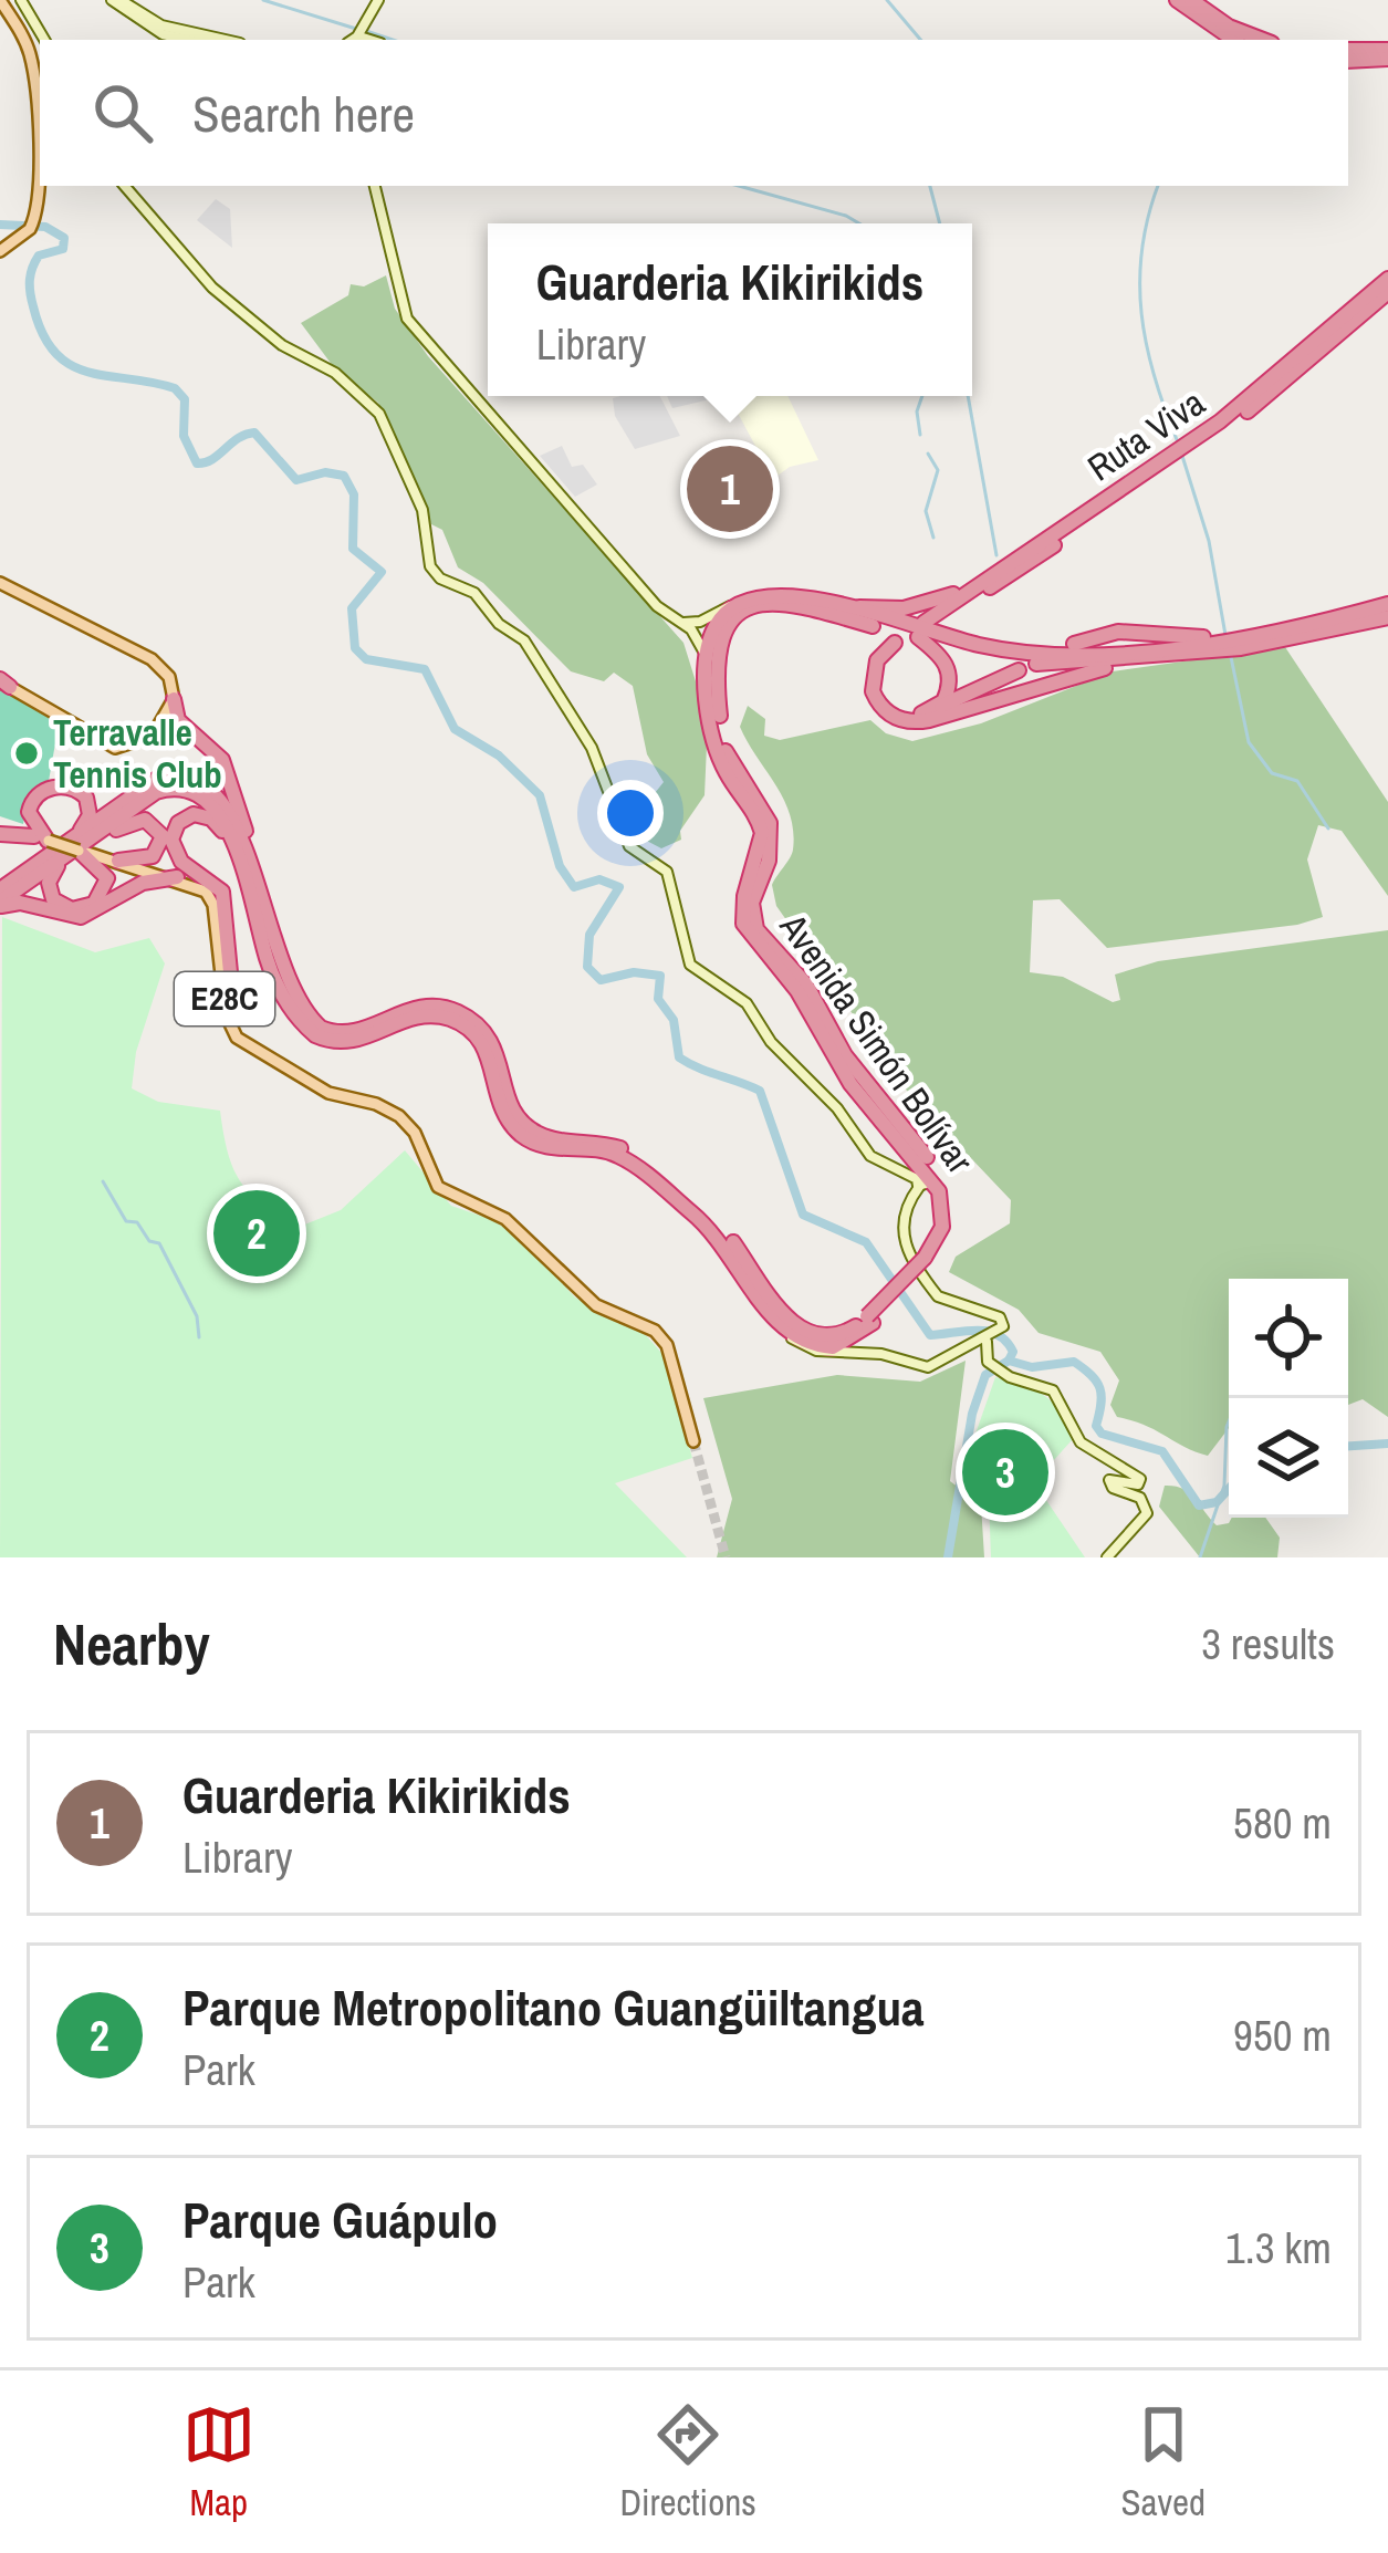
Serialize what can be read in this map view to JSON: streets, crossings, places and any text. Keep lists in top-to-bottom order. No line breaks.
{"streets":{"highway":["Ruta Viva","Avenida Simón Bolívar"],"main road":["E28C"]},"crossings":[["Ruta Viva","Avenida Simón Bolívar"]],"places":["Terravalle Tennis Club"],"page":{"search":"Search here","popup":["Guarderia Kikirikids","Library"],"pins":["1","2","3"],"heading":["Nearby","3 results"],"list":[{"mark":"1","name":"Guarderia Kikirikids","note":"Library","value":"580 m"},{"mark":"2","name":"Parque Metropolitano Guangüiltangua","note":"Park","value":"950 m"},{"mark":"3","name":"Parque Guápulo","note":"Park","value":"1.3 km"}],"nav":["Map","Directions","Saved"]}}
